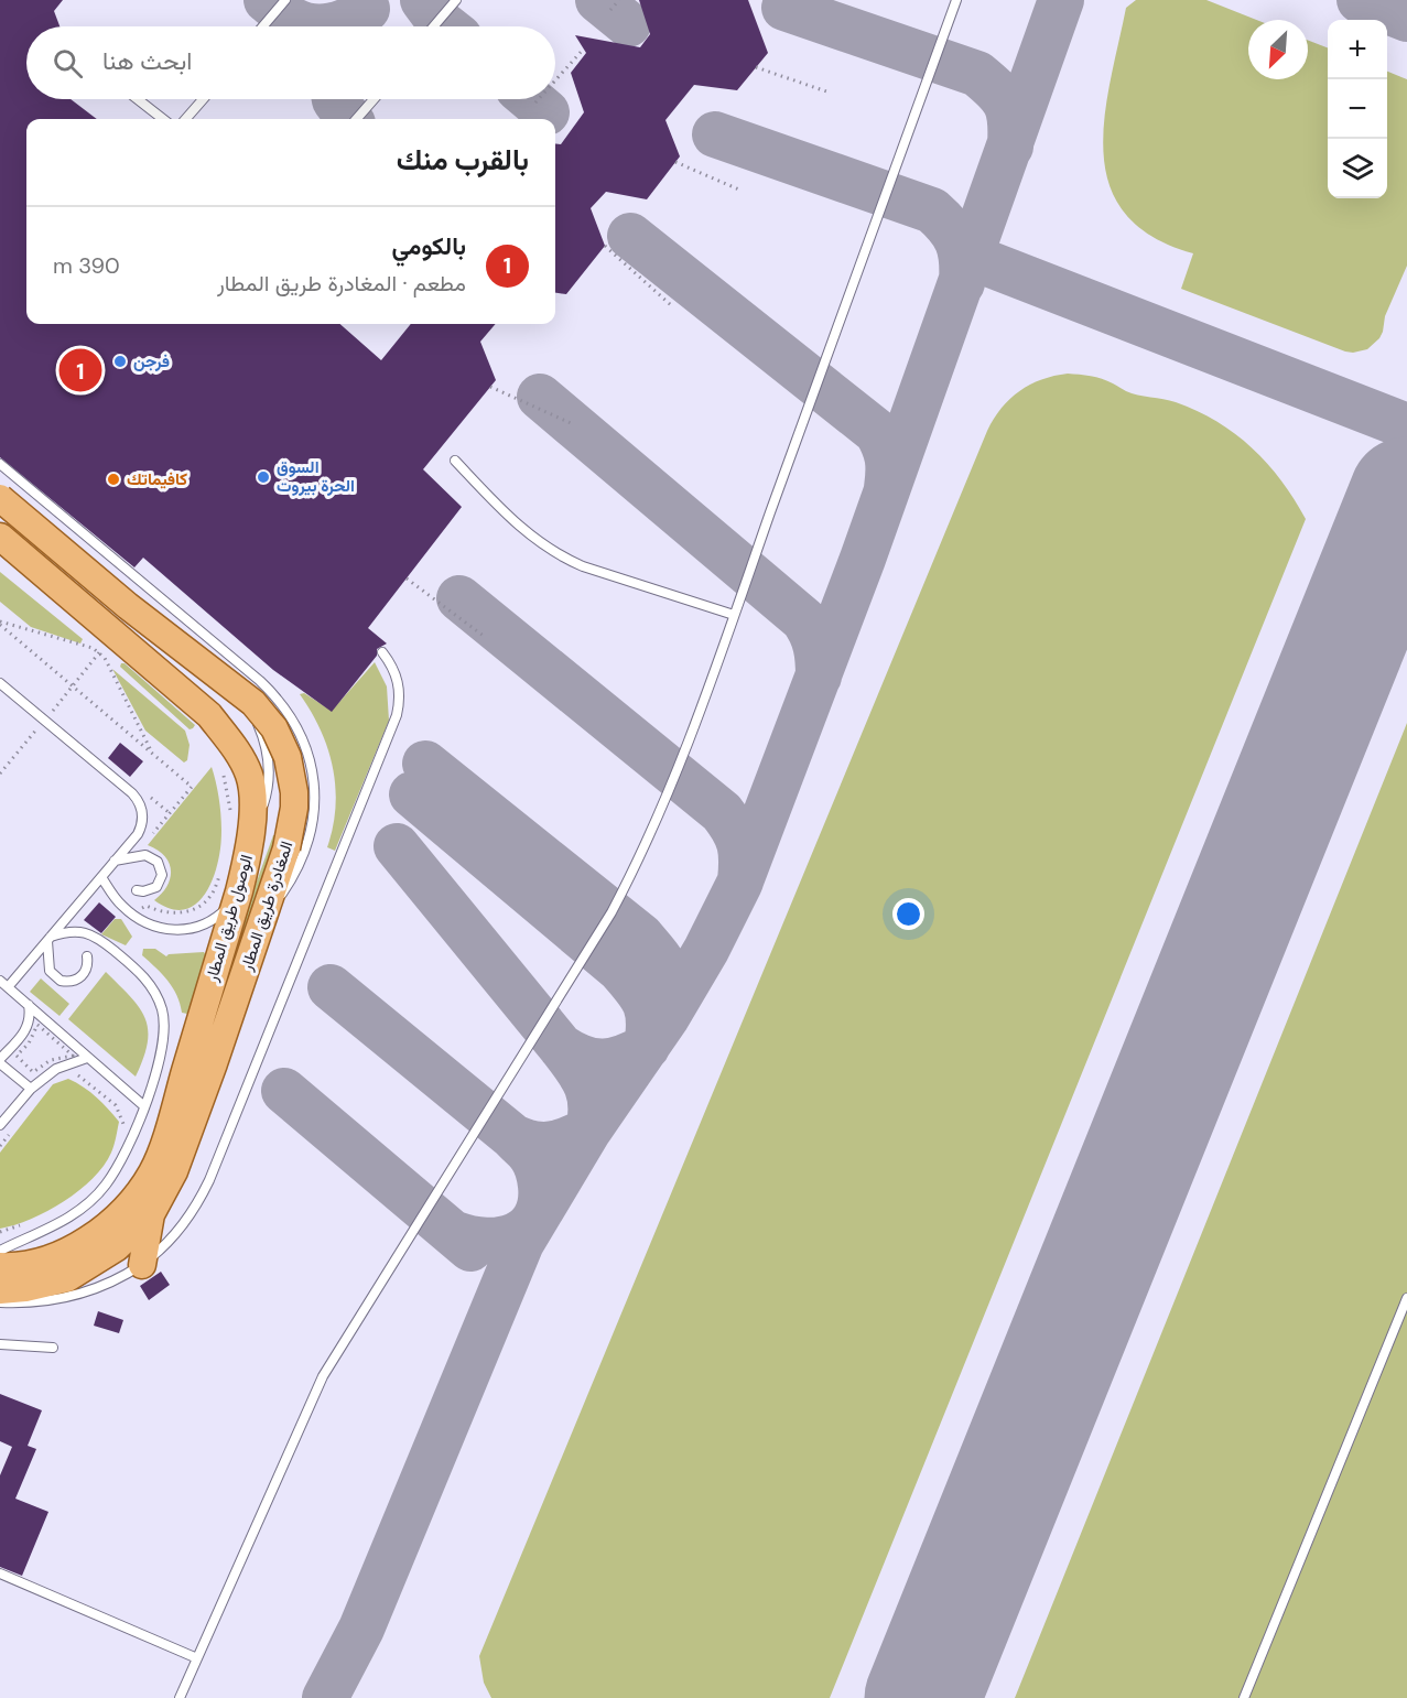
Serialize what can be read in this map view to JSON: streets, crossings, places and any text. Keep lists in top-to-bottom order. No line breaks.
{"streets":{"main road":["المغادرة طريق المطار","الوصول طريق المطار"]},"places":["فرجن","السوق الحرة بيروت","كافيماتك"],"north":"bottom left","page":{"map_buttons":["+","−"],"search":"ابحث هنا","heading":"بالقرب منك","list":[{"mark":"1","name":"بالكومي","note":"مطعم · المغادرة طريق المطار","value":"390 m"}],"pins":"1"}}
